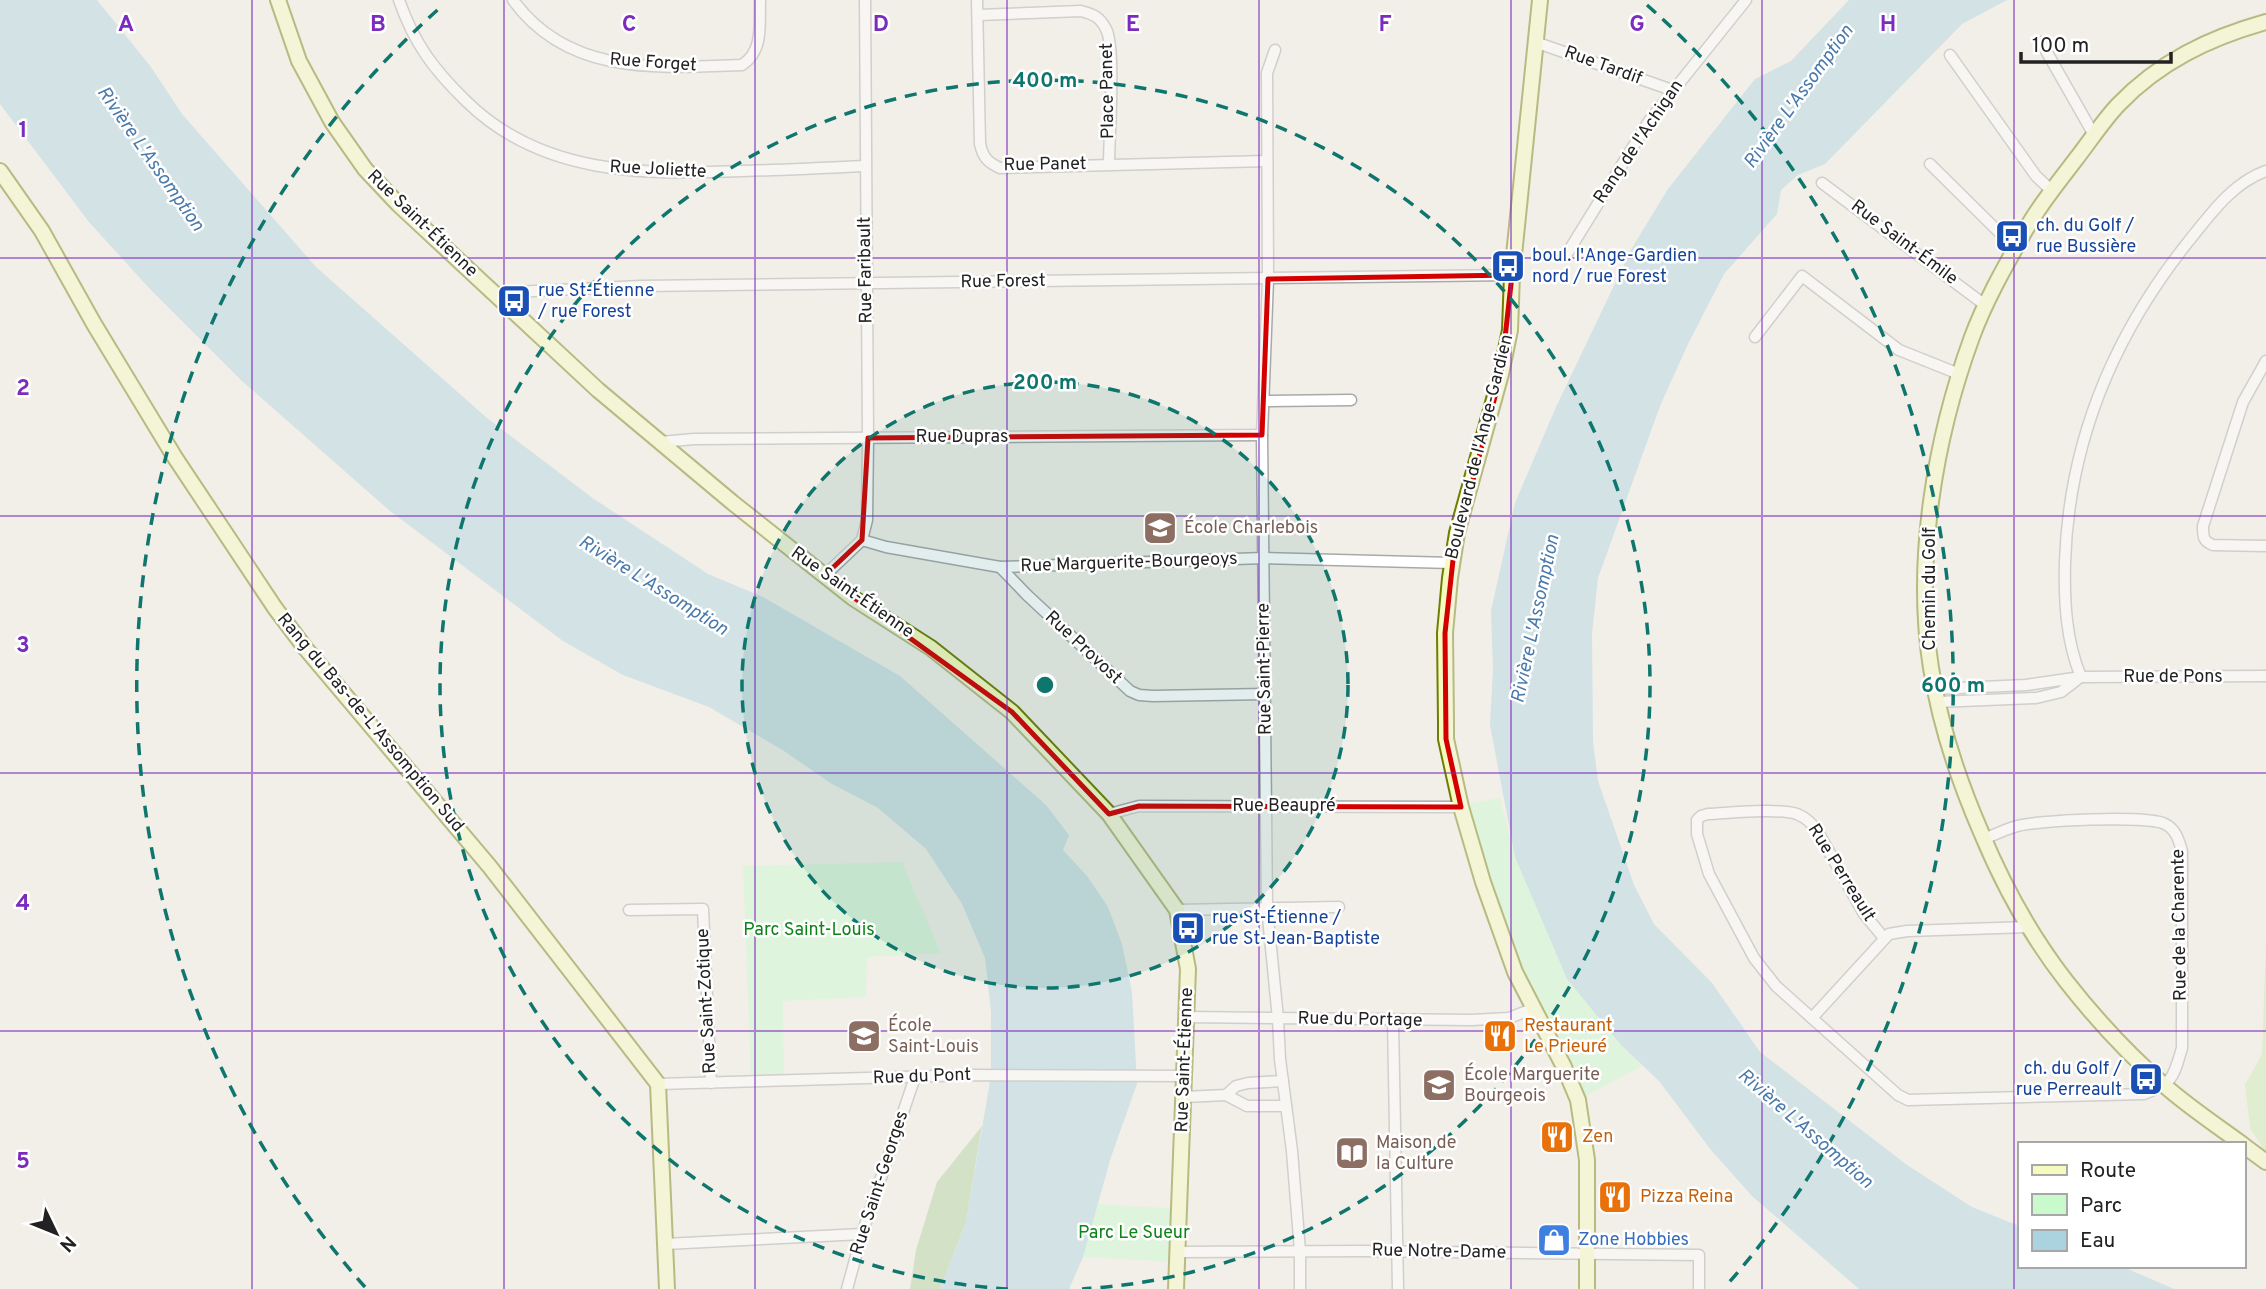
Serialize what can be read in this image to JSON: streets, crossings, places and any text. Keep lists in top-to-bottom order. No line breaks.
{"streets":{"street":["Rue Forget","Rue Tardif","Place Panet","Rang de l'Achigan","Rue Panet","Rue Joliette","Rue Saint-Étienne","Rue Saint-Émile","Rue Faribault","Rue Forest","Rue Dupras","Boulevard de l'Ange-Gardien","Rue Marguerite-Bourgeoys","Chemin du Golf","Rue Provost","Rue Saint-Pierre","Rue de Pons","Rang du Bas-de-L'Assomption Sud","Rue Beaupré","Rue Perreault","Rue de la Charente","Rue Saint-Zotique","Rue du Portage","Rue du Pont","Rue Saint-Georges","Rue Notre-Dame"]},"crossings":[["Rue Tardif","Rang de l'Achigan"],["Rue Tardif","Boulevard de l'Ange-Gardien"],["Place Panet","Rue Panet"],["Rue Panet","Rue Saint-Pierre"],["Rue Joliette","Rue Faribault"],["Rue Saint-Étienne","Rue Forest"],["Rue Saint-Étienne","Rue Dupras"],["Rue Saint-Étienne","Rue Beaupré"],["Rue Saint-Étienne","Rue du Portage"],["Rue Saint-Étienne","Rue du Pont"],["Rue Saint-Étienne","Rue Notre-Dame"],["Rue Saint-Émile","Chemin du Golf"],["Rue Faribault","Rue Forest"],["Rue Faribault","Rue Dupras"],["Rue Faribault","Rue Marguerite-Bourgeoys"],["Rue Forest","Boulevard de l'Ange-Gardien"],["Rue Forest","Rue Saint-Pierre"],["Rue Dupras","Rue Saint-Pierre"],["Boulevard de l'Ange-Gardien","Rue Marguerite-Bourgeoys"],["Boulevard de l'Ange-Gardien","Rue Beaupré"],["Boulevard de l'Ange-Gardien","Rue du Portage"],["Boulevard de l'Ange-Gardien","Rue Notre-Dame"],["Rue Marguerite-Bourgeoys","Rue Provost"],["Rue Marguerite-Bourgeoys","Rue Saint-Pierre"],["Chemin du Golf","Rue de Pons"],["Chemin du Golf","Rue Perreault"],["Chemin du Golf","Rue de la Charente"],["Rue Provost","Rue Saint-Pierre"],["Rue Saint-Pierre","Rue Beaupré"],["Rue Saint-Pierre","Rue du Portage"],["Rue Saint-Pierre","Rue Notre-Dame"],["Rang du Bas-de-L'Assomption Sud","Rue du Pont"],["Rue Perreault","Rue de la Charente"],["Rue Saint-Zotique","Rue du Pont"],["Rue du Pont","Rue Saint-Georges"]],"water":["Rivière L'Assomption"],"parks":["Parc Saint-Louis","Parc Le Sueur"],"places":{"bus stop":["ch. du Golf / rue Bussière","boul. l'Ange-Gardien nord / rue Forest","rue St-Étienne / rue Forest","rue St-Étienne / rue St-Jean-Baptiste","ch. du Golf / rue Perreault"],"school or university":["École Charlebois","École Saint-Louis","École Marguerite Bourgeois"],"restaurant":["Restaurant Le Prieuré","Zen","Pizza Reina"],"library":["Maison de la Culture"],"shop":["Zone Hobbies"]},"legend":["Route","Parc","Eau"],"scale_bar":"100 m","north":"bottom right","grid":{"columns":["A","B","C","D","E","F","G","H"],"rows":["1","2","3","4","5"]},"rings":["400 m","200 m","600 m"]}
